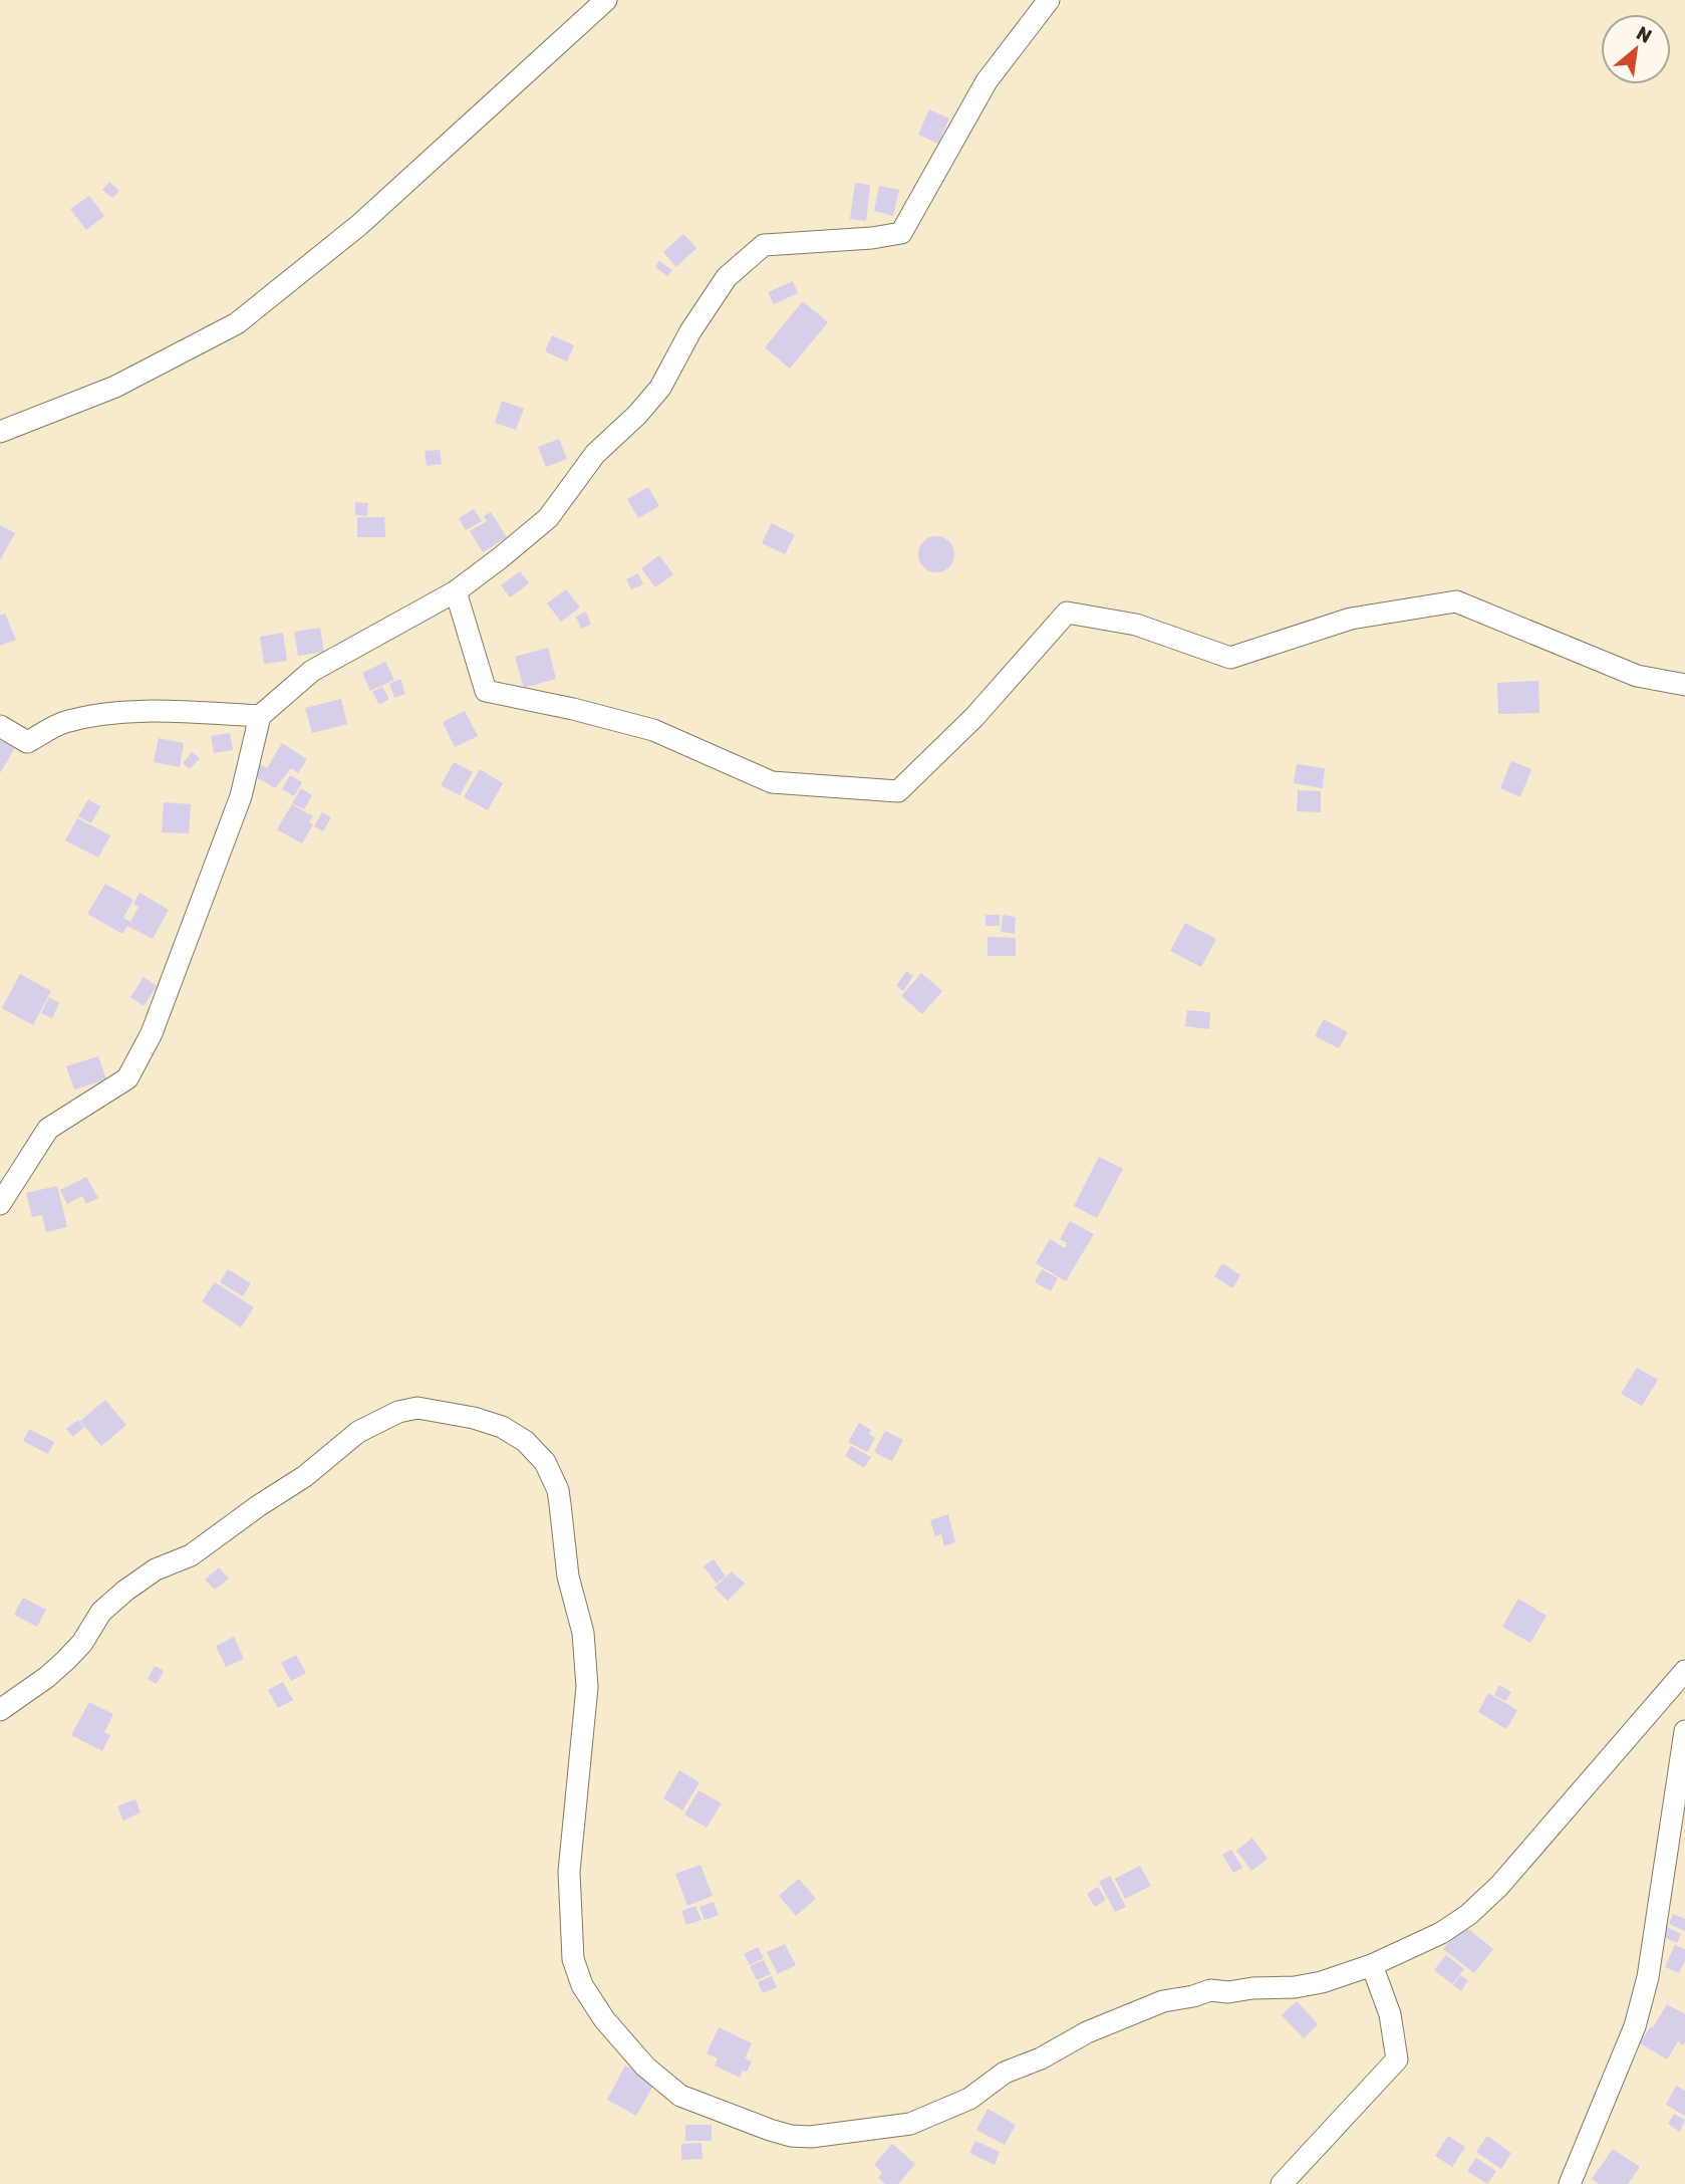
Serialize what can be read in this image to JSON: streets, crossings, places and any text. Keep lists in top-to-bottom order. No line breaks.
{"north":"top right"}
